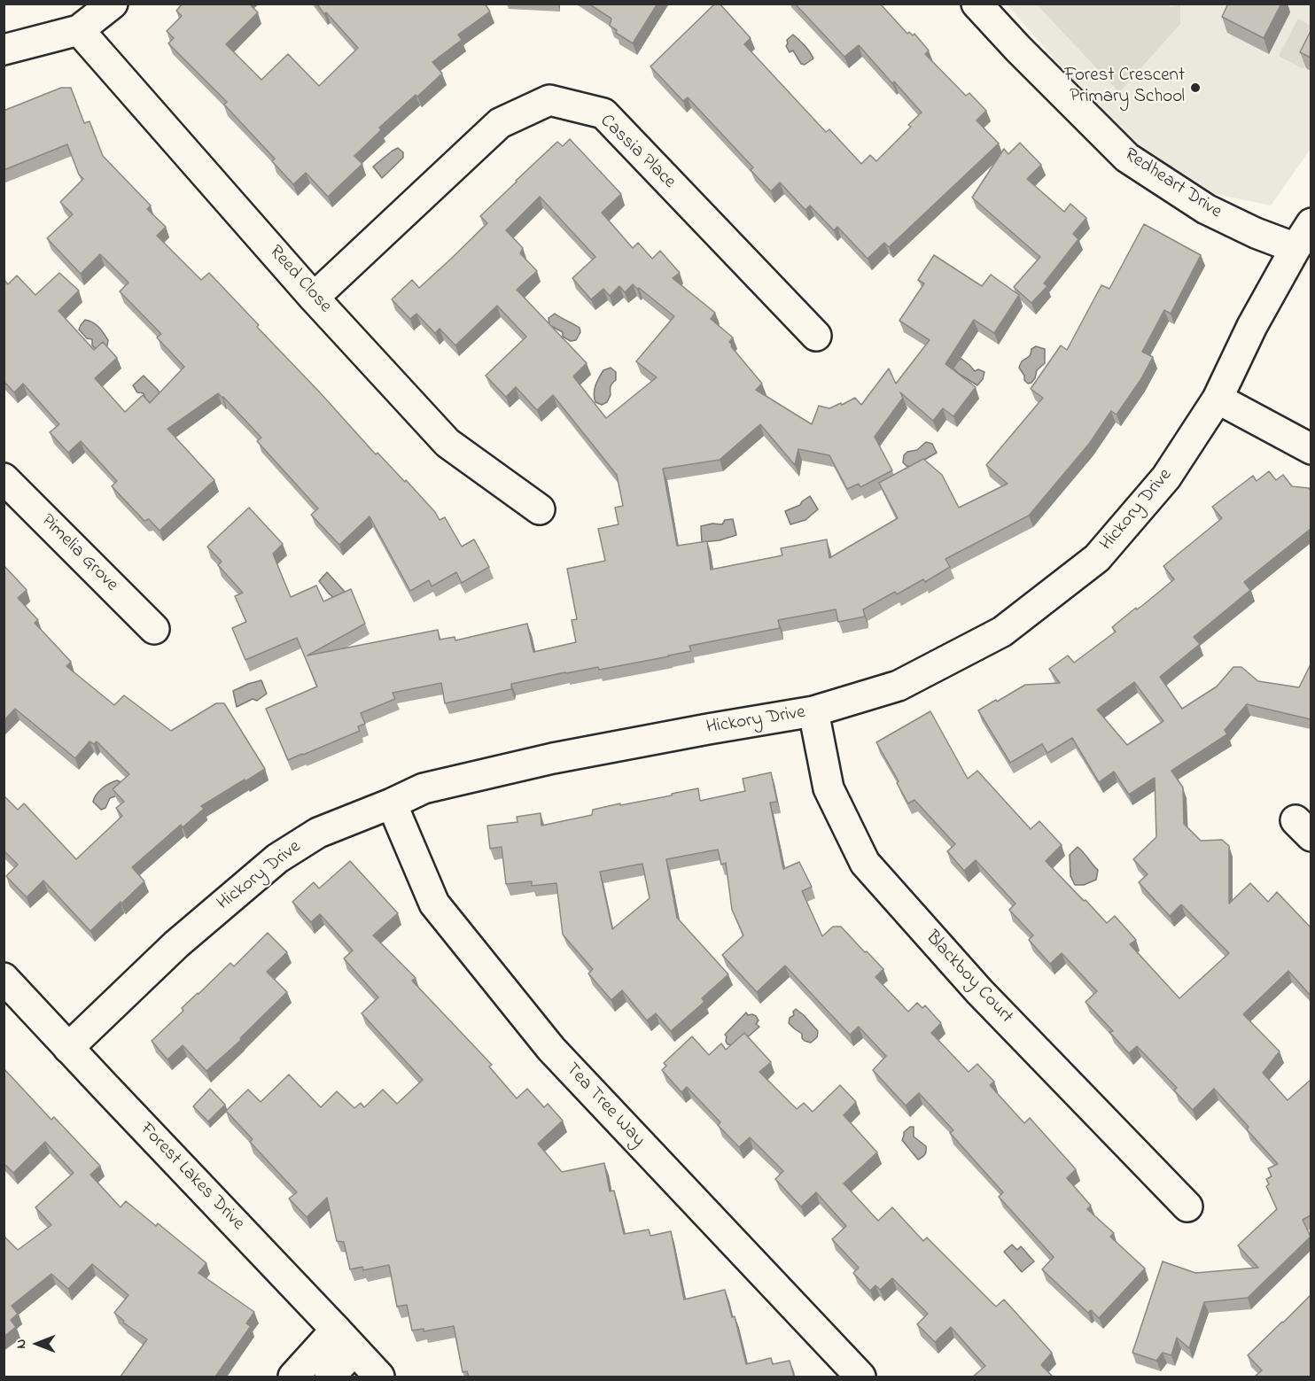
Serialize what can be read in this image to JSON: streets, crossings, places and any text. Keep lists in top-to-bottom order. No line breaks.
{"streets":{"street":["Cassia Place","Redheart Drive","Reed Close","Hickory Drive","Pimelia Grove","Blackboy Court","Tea Tree Way","Forest Lakes Drive"]},"crossings":[["Cassia Place","Reed Close"],["Redheart Drive","Hickory Drive"],["Hickory Drive","Blackboy Court"],["Hickory Drive","Tea Tree Way"],["Hickory Drive","Forest Lakes Drive"]],"places":["Forest Crescent Primary School"],"north":"left"}
